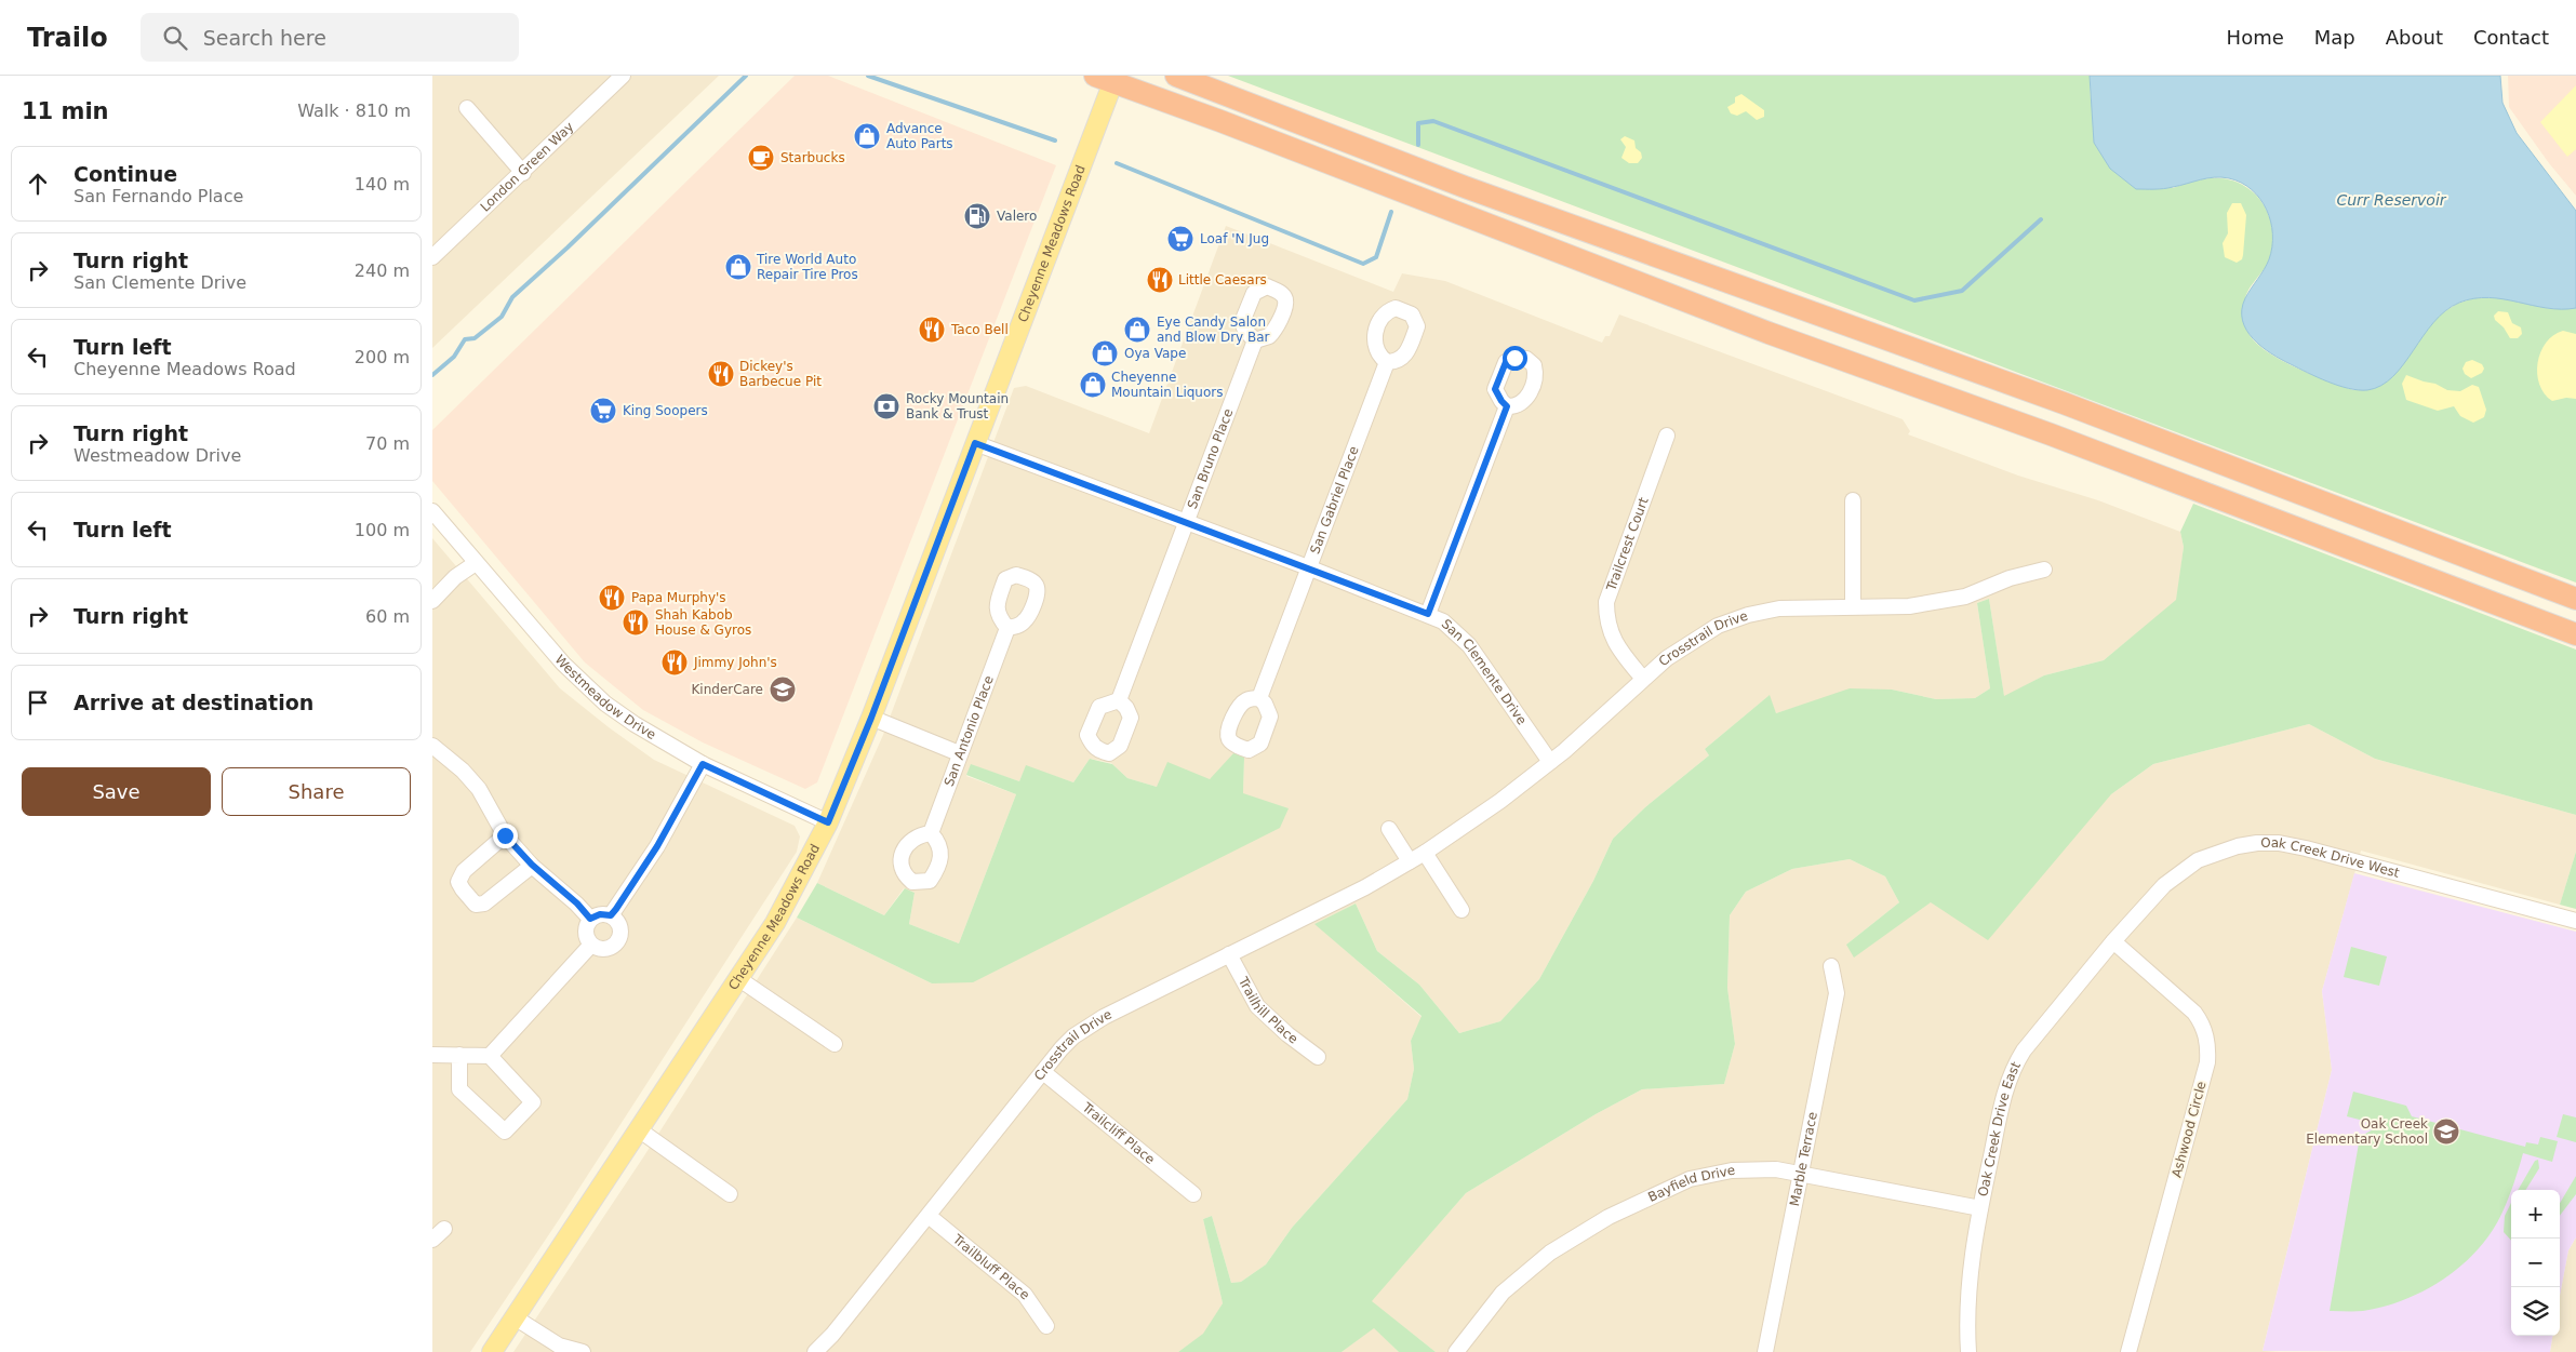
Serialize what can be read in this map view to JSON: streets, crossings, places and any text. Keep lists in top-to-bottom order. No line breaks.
{"streets":{"main road":["Cheyenne Meadows Road"],"street":["London Green Way","San Bruno Place","San Gabriel Place","Trailcrest Court","Crosstrail Drive","San Clemente Drive","Westmeadow Drive","San Antonio Place","Oak Creek Drive West","Trailhill Place","Ashwood Circle","Oak Creek Drive East","Trailcliff Place","Marble Terrace","Bayfield Drive","Trailbluff Place"]},"crossings":[["Cheyenne Meadows Road","San Clemente Drive"],["Cheyenne Meadows Road","Westmeadow Drive"],["San Bruno Place","San Clemente Drive"],["San Gabriel Place","San Clemente Drive"],["Trailcrest Court","Crosstrail Drive"],["Crosstrail Drive","San Clemente Drive"],["Crosstrail Drive","Trailhill Place"],["Crosstrail Drive","Trailcliff Place"],["Crosstrail Drive","Trailbluff Place"],["Oak Creek Drive West","Ashwood Circle"],["Oak Creek Drive West","Oak Creek Drive East"],["Ashwood Circle","Oak Creek Drive East"],["Oak Creek Drive East","Bayfield Drive"],["Marble Terrace","Bayfield Drive"]],"water":["Curr Reservoir"],"places":{"shop":["Advance Auto Parts","Tire World Auto Repair Tire Pros","Eye Candy Salon and Blow Dry Bar","Oya Vape","Cheyenne Mountain Liquors"],"cafe":["Starbucks"],"fuel station":["Valero"],"supermarket":["Loaf 'N Jug","King Soopers"],"restaurant":["Little Caesars","Taco Bell","Dickey's Barbecue Pit","Papa Murphy's","Shah Kabob House & Gyros","Jimmy John's"],"bank":["Rocky Mountain Bank & Trust"],"school or university":["KinderCare","Oak Creek Elementary School"]},"page":{"header":"Trailo","search":"Search here","nav":["Home","Map","About","Contact"],"heading":["11 min","Walk · 810 m"],"list":[["Continue","San Fernando Place","140 m"],["Turn right","San Clemente Drive","240 m"],["Turn left","Cheyenne Meadows Road","200 m"],["Turn right","Westmeadow Drive","70 m"],["Turn left","100 m"],["Turn right","60 m"],"Arrive at destination"],"buttons":["Save","Share"],"map_buttons":["+","−"]}}
